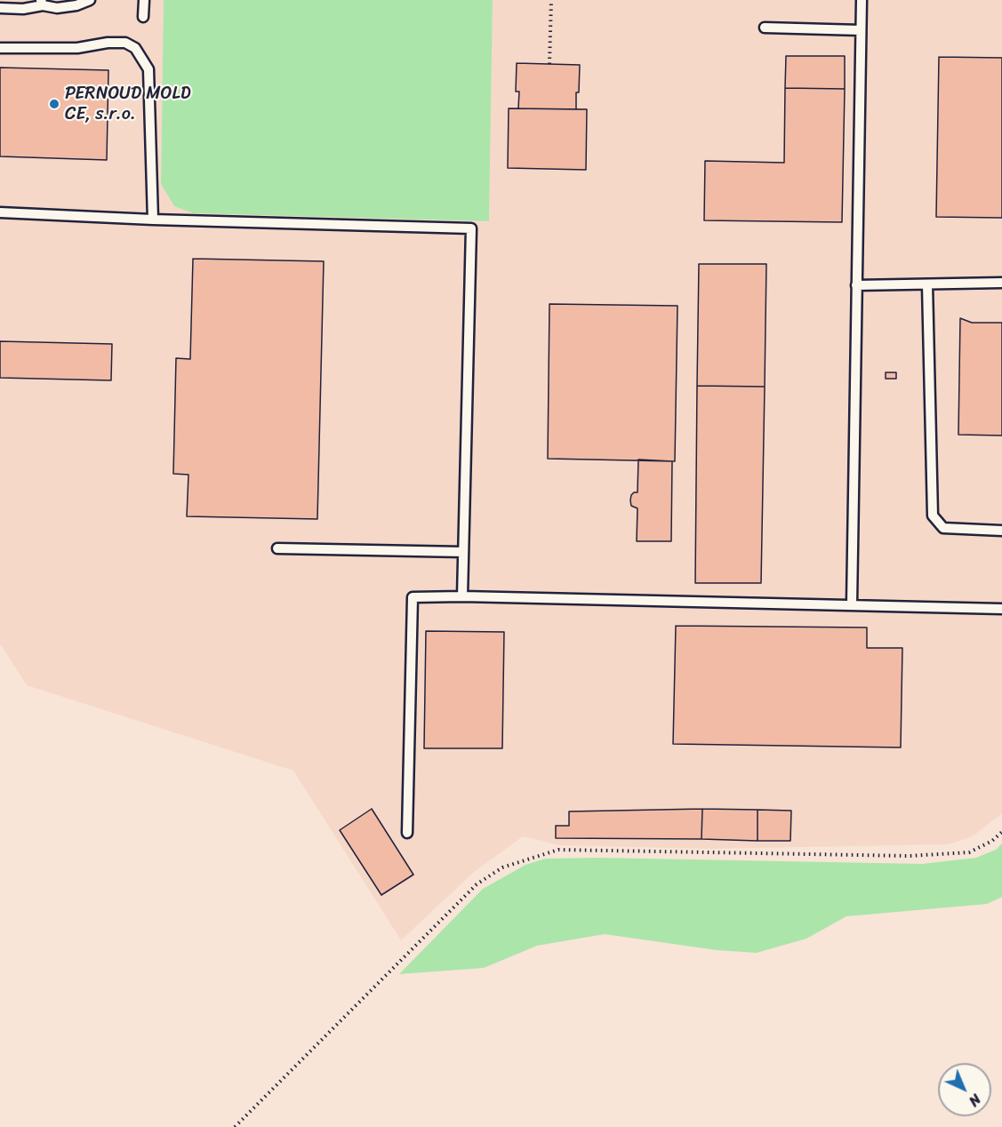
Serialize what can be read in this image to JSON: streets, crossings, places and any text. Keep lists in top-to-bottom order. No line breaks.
{"places":["PERNOUD MOLD CE, s.r.o."],"north":"bottom right"}
